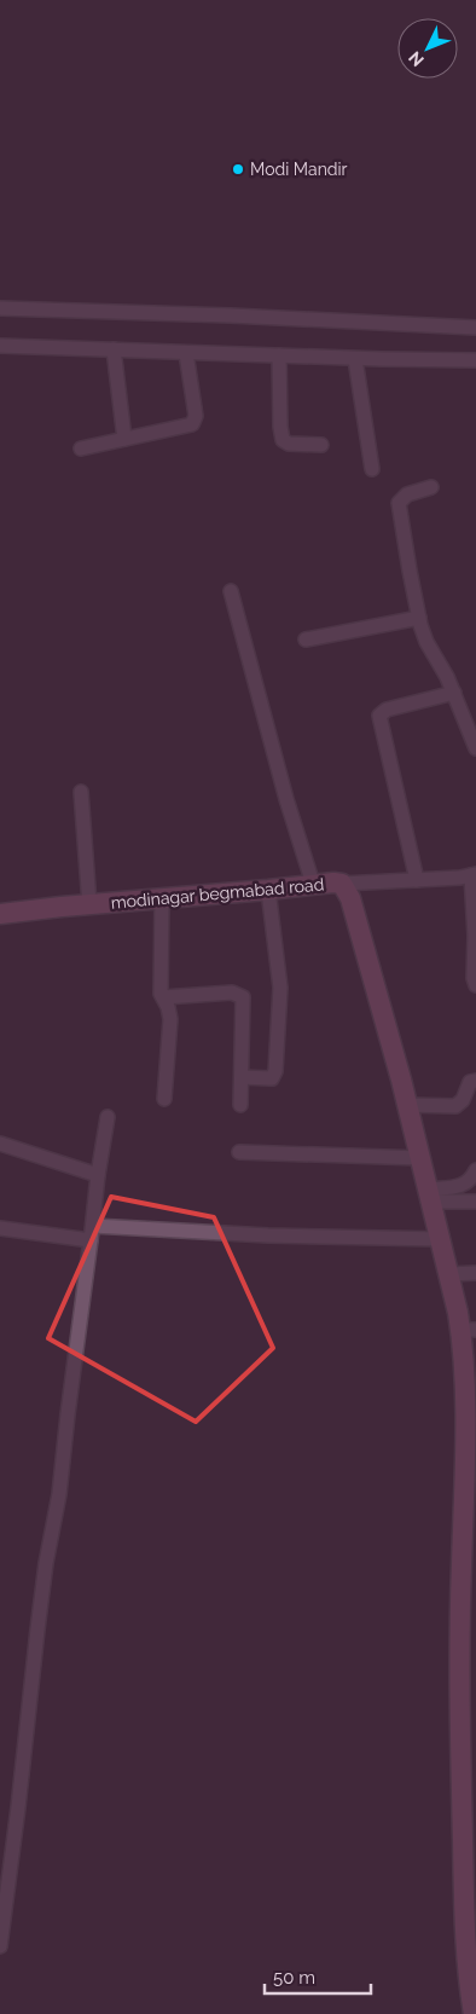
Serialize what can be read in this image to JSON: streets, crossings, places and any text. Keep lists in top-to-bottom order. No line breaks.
{"streets":{"street":["modinagar begmabad road"]},"places":["Modi Mandir"],"scale_bar":"50 m","north":"bottom left"}
